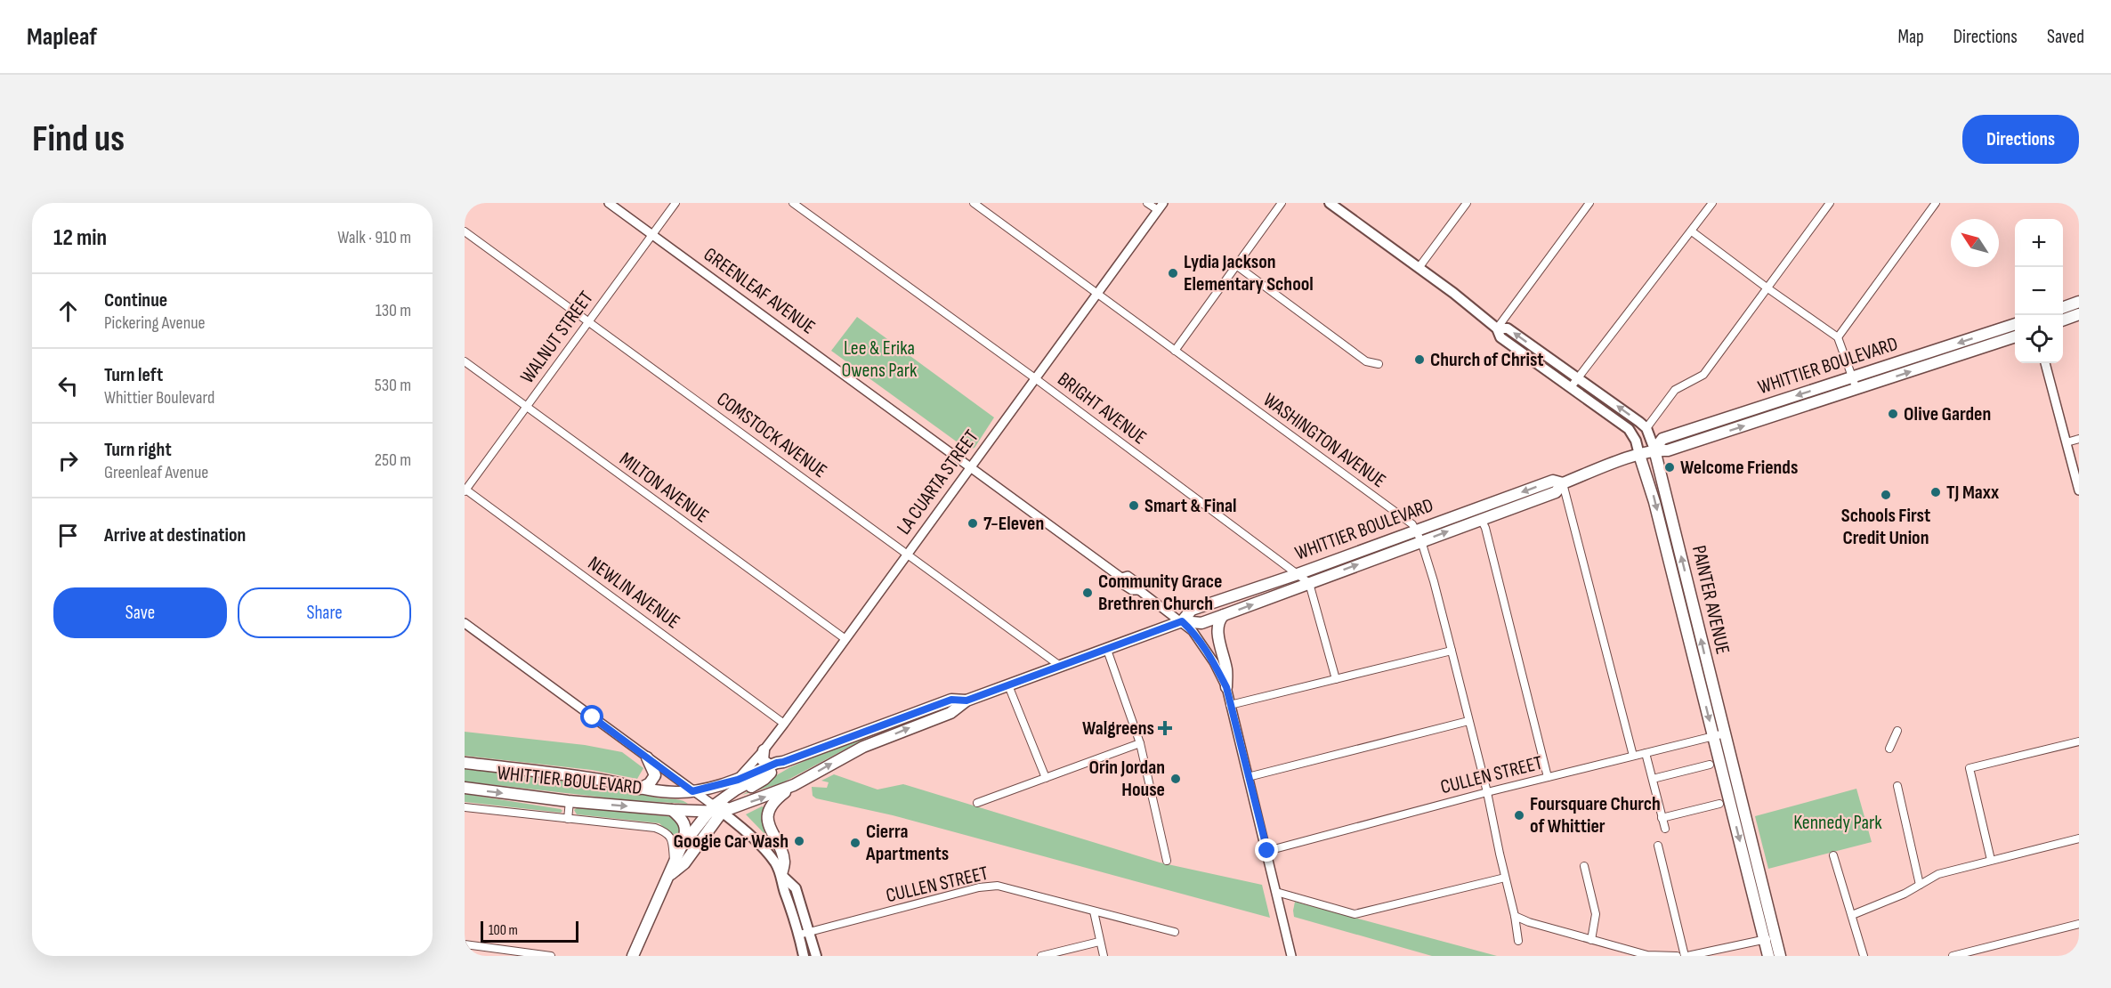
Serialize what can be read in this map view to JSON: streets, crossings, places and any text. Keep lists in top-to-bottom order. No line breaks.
{"streets":{"main road":["WHITTIER BOULEVARD","PAINTER AVENUE"],"street":["GREENLEAF AVENUE","WALNUT STREET","BRIGHT AVENUE","COMSTOCK AVENUE","WASHINGTON AVENUE","LA CUARTA STREET","MILTON AVENUE","NEWLIN AVENUE","CULLEN STREET"]},"crossings":[["GREENLEAF AVENUE","WALNUT STREET"],["GREENLEAF AVENUE","WHITTIER BOULEVARD"],["GREENLEAF AVENUE","LA CUARTA STREET"],["GREENLEAF AVENUE","CULLEN STREET"],["WALNUT STREET","COMSTOCK AVENUE"],["WALNUT STREET","MILTON AVENUE"],["WALNUT STREET","NEWLIN AVENUE"],["WHITTIER BOULEVARD","BRIGHT AVENUE"],["WHITTIER BOULEVARD","COMSTOCK AVENUE"],["WHITTIER BOULEVARD","WASHINGTON AVENUE"],["WHITTIER BOULEVARD","LA CUARTA STREET"],["WHITTIER BOULEVARD","PAINTER AVENUE"],["BRIGHT AVENUE","LA CUARTA STREET"],["COMSTOCK AVENUE","LA CUARTA STREET"],["WASHINGTON AVENUE","LA CUARTA STREET"],["WASHINGTON AVENUE","CULLEN STREET"],["LA CUARTA STREET","MILTON AVENUE"],["LA CUARTA STREET","NEWLIN AVENUE"],["PAINTER AVENUE","CULLEN STREET"]],"parks":["Lee & Erika Owens Park","Kennedy Park"],"places":{"other":["Lydia Jackson Elementary School","Church of Christ","Olive Garden","Welcome Friends","TJ Maxx","Schools First Credit Union","Smart & Final","7-Eleven","Community Grace Brethren Church","Orin Jordan House","Foursquare Church of Whittier","Googie Car Wash","Cierra Apartments"],"health":["Walgreens"]},"scale_bar":"100 m","north":"top left","page":{"header":"Mapleaf","nav":["Map","Directions","Saved"],"buttons":["Directions",["Save","Share"]],"title":"Find us","heading":["12 min","Walk · 910 m"],"map_buttons":["+","−"],"list":[["Continue","Pickering Avenue","130 m"],["Turn left","Whittier Boulevard","530 m"],["Turn right","Greenleaf Avenue","250 m"],"Arrive at destination"],"scale":"100 m"}}
